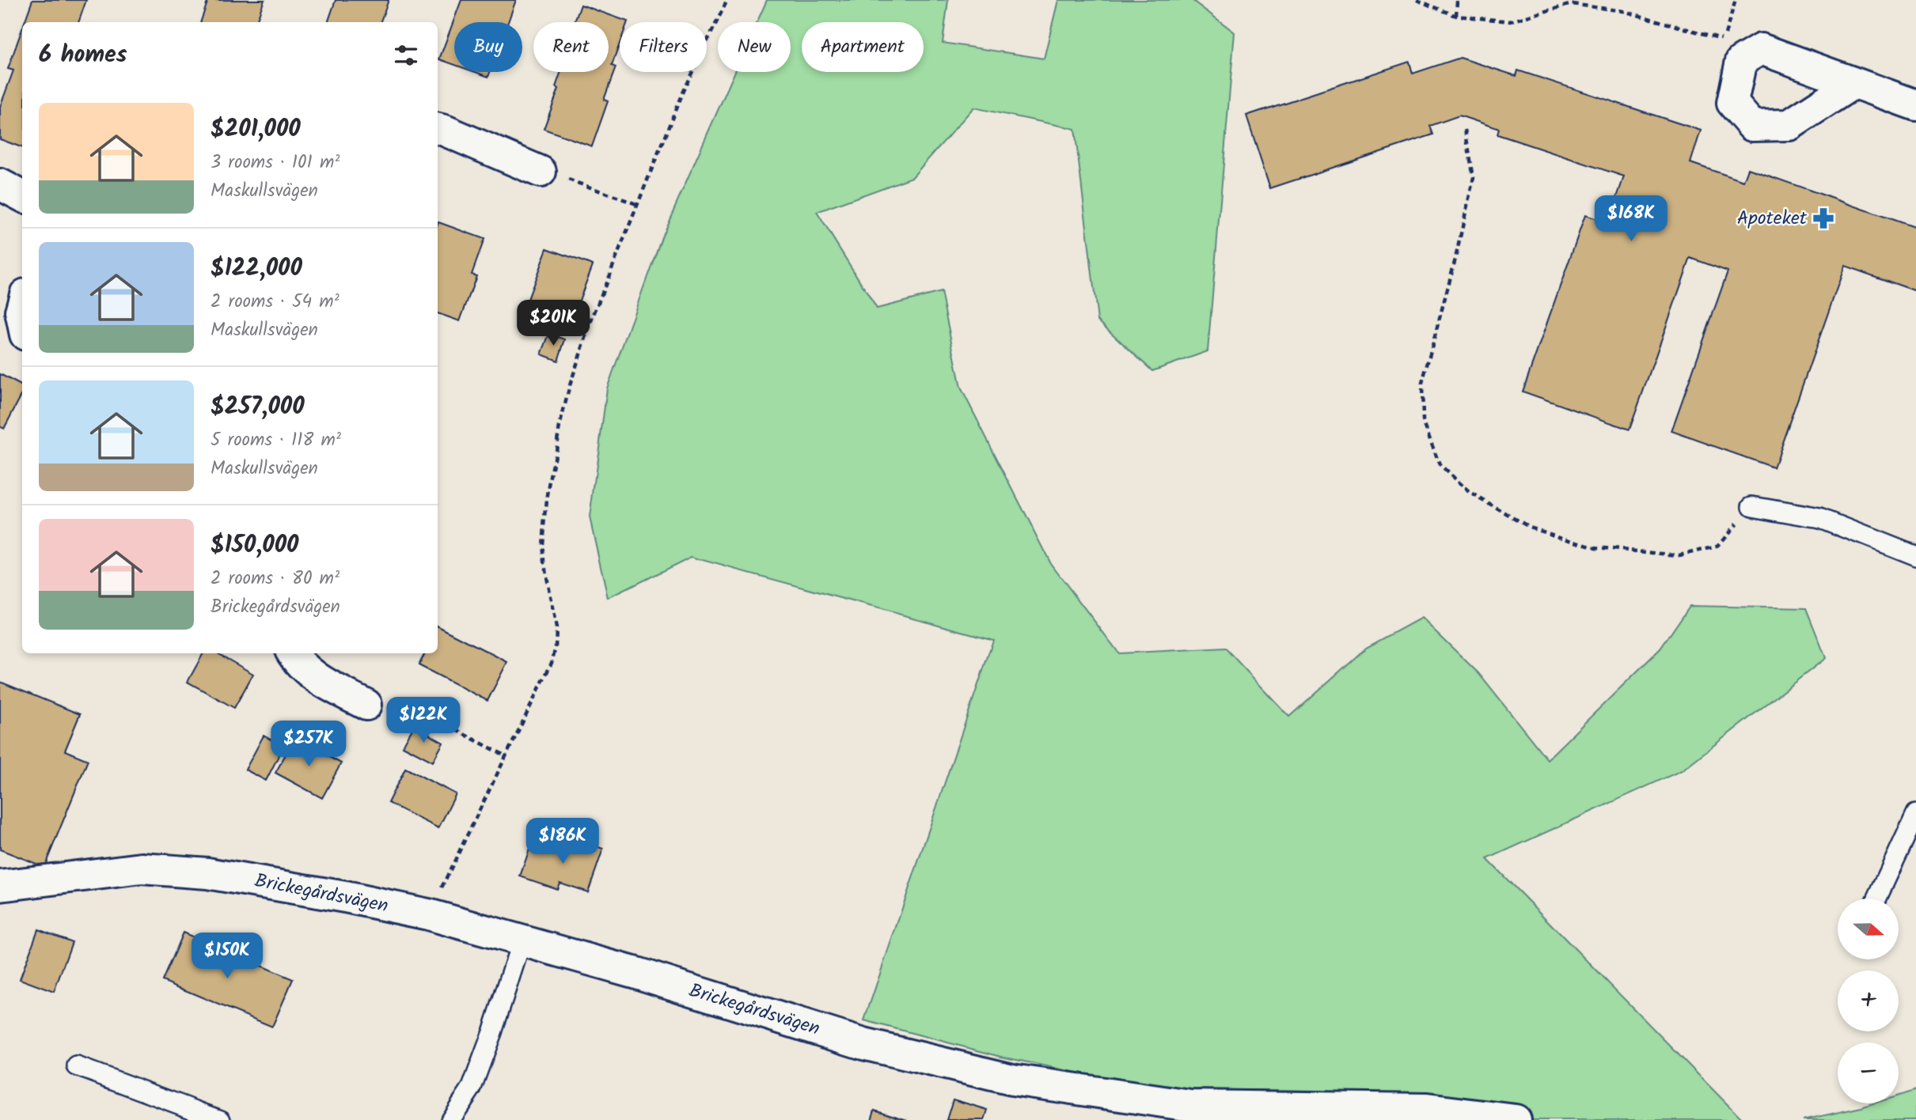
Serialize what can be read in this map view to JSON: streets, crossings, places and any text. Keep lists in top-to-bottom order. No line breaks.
{"streets":{"street":["Brickegårdsvägen"]},"places":{"pharmacy":["Apoteket"]},"north":"right","page":{"chip":["Buy","Rent","Filters","New","Apartment"],"heading":"6 homes","list":[{"name":"$201,000","note":"3 rooms · 101 m² · Maskullsvägen"},{"name":"$122,000","note":"2 rooms · 54 m² · Maskullsvägen"},{"name":"$257,000","note":"5 rooms · 118 m² · Maskullsvägen"},{"name":"$150,000","note":"2 rooms · 80 m² · Brickegårdsvägen"}],"price":["$168K","$201K","$122K","$257K","$186K","$150K"],"map_buttons":["+","−"]}}
